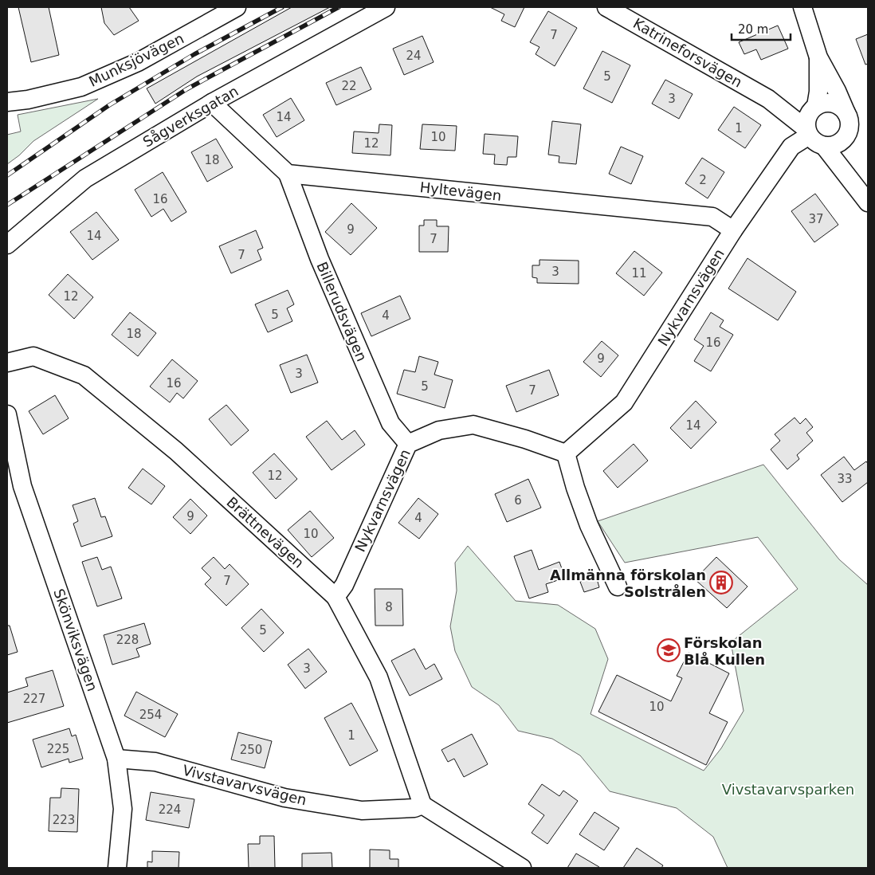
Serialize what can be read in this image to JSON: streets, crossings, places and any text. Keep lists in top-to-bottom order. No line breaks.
{"streets":{"street":["Katrineforsvägen","Munksjövägen","Sågverksgatan","Hyltevägen","Nykvarnsvägen","Billerudsvägen","Brättnevägen","Skönviksvägen","Vivstavarvsvägen"]},"crossings":[["Katrineforsvägen","Nykvarnsvägen"],["Hyltevägen","Nykvarnsvägen"],["Hyltevägen","Billerudsvägen"],["Nykvarnsvägen","Billerudsvägen"],["Nykvarnsvägen","Brättnevägen"],["Brättnevägen","Vivstavarvsvägen"],["Skönviksvägen","Vivstavarvsvägen"]],"parks":["Vivstavarvsparken"],"places":{"building":["Allmänna förskolan Solstrålen"],"school or university":["Förskolan Blå Kullen"]},"house_numbers":["7","24","5","22","3","14","1","10","12","18","2","16","37","9","14","7","7","3","11","12","5","4","18","16","9","3","16","5","7","14","12","33","6","9","4","10","7","8","5","228","3","227","10","254","1","225","250","224","223"],"scale_bar":"20 m"}
